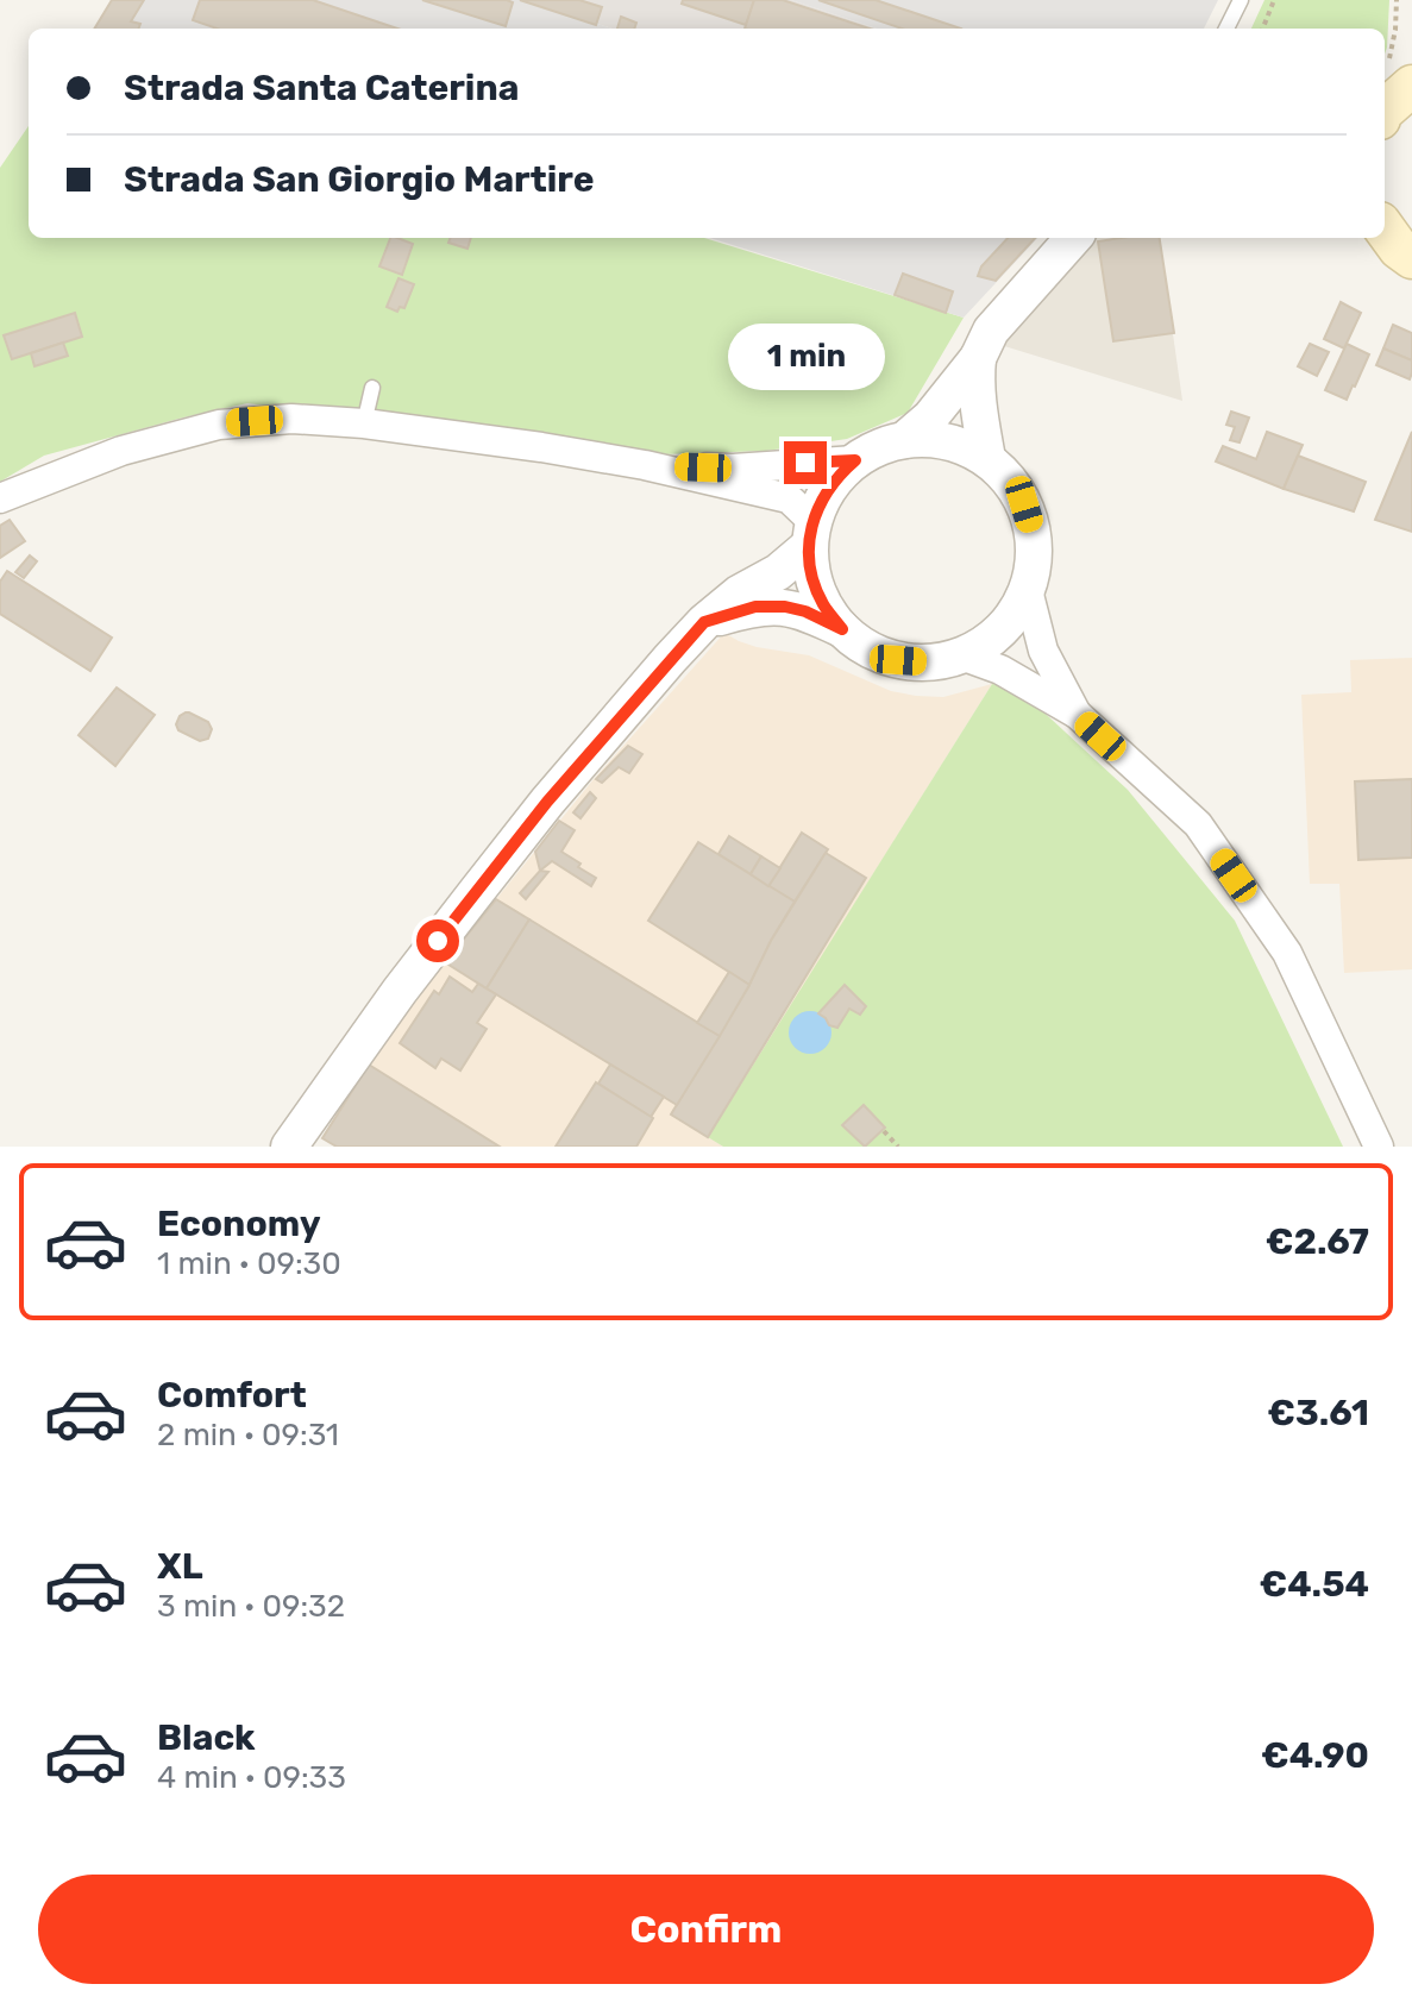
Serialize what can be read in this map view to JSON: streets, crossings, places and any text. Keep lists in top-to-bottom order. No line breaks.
{"page":{"banner":["Strada Santa Caterina","Strada San Giorgio Martire"],"bubble":"1 min","list":[{"name":"Economy","note":"1 min · 09:30","value":"€2.67"},{"name":"Comfort","note":"2 min · 09:31","value":"€3.61"},{"name":"XL","note":"3 min · 09:32","value":"€4.54"},{"name":"Black","note":"4 min · 09:33","value":"€4.90"}],"buttons":"Confirm"}}
